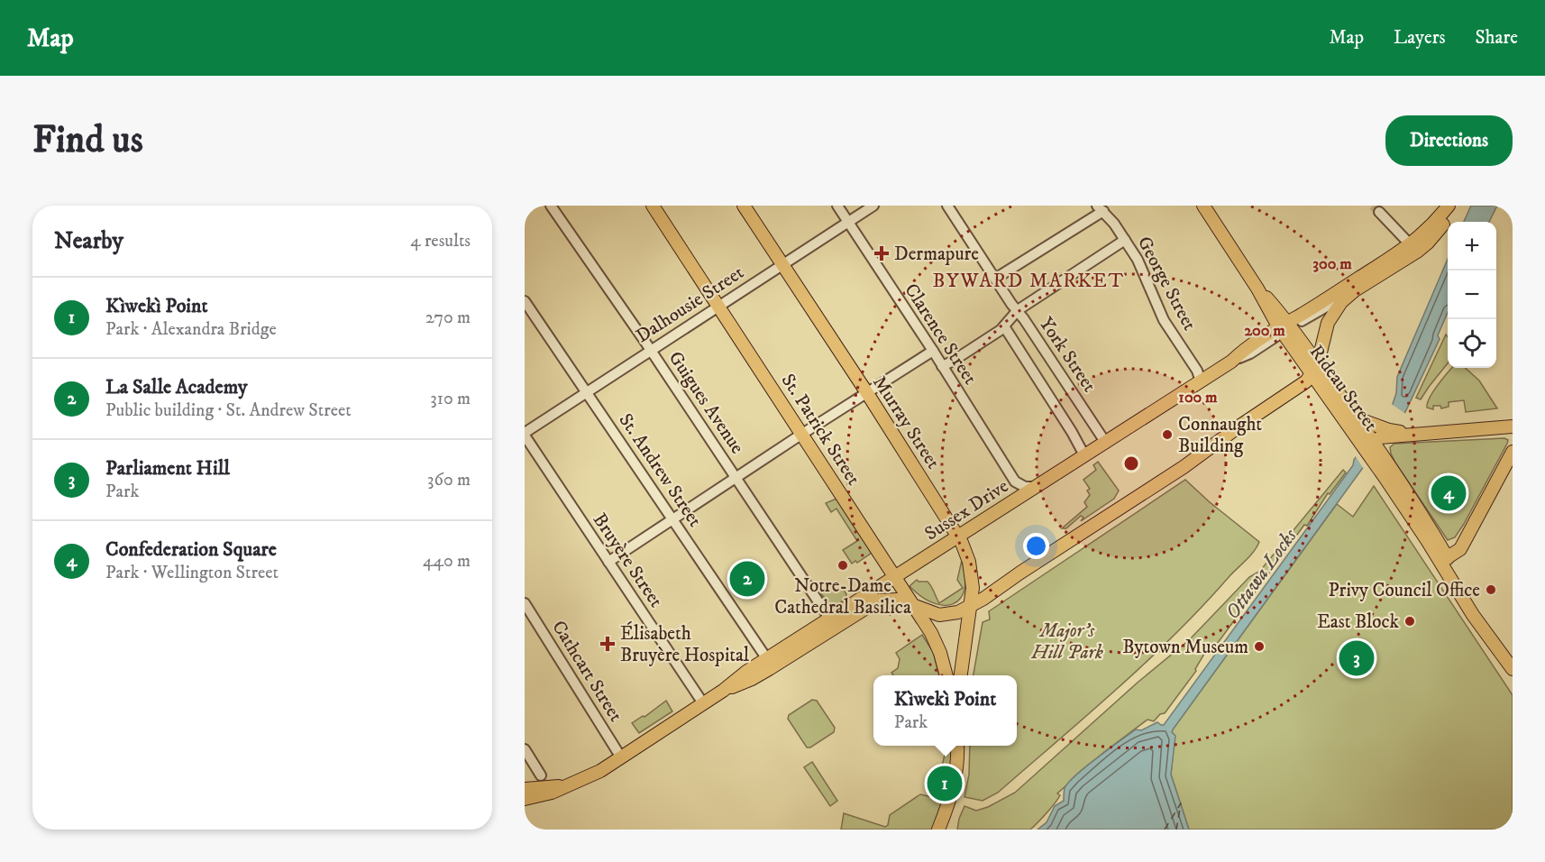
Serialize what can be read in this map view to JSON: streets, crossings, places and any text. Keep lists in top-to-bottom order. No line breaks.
{"streets":{"main road":["Rideau Street","Murray Street","St. Patrick Street","Sussex Drive"],"street":["George Street","Dalhousie Street","Clarence Street","York Street","Guigues Avenue","St. Andrew Street","Bruyère Street","Cathcart Street"]},"crossings":[["George Street","Sussex Drive"],["Dalhousie Street","Clarence Street"],["Dalhousie Street","Guigues Avenue"],["Dalhousie Street","Murray Street"],["Dalhousie Street","St. Patrick Street"],["Dalhousie Street","St. Andrew Street"],["Dalhousie Street","Bruyère Street"],["York Street","Sussex Drive"],["Rideau Street","Sussex Drive"],["Guigues Avenue","Sussex Drive"],["Murray Street","Sussex Drive"],["St. Patrick Street","Sussex Drive"],["St. Andrew Street","Sussex Drive"],["Sussex Drive","Bruyère Street"],["Sussex Drive","Cathcart Street"]],"districts":["BYWARD MARKET"],"water":["Ottawa Locks"],"parks":["Major's Hill Park"],"places":{"health":["Dermapure","Élisabeth Bruyère Hospital"],"other":["Connaught Building","Notre-Dame Cathedral Basilica","Privy Council Office","East Block","Bytown Museum"]},"page":{"header":"Map","nav":["Map","Layers","Share"],"buttons":"Directions","title":"Find us","heading":["Nearby","4 results"],"map_buttons":["+","−"],"list":[{"mark":"1","name":"Kìwekì Point","note":"Park · Alexandra Bridge","value":"270 m"},{"mark":"2","name":"La Salle Academy","note":"Public building · St. Andrew Street","value":"310 m"},{"mark":"3","name":"Parliament Hill","note":"Park","value":"360 m"},{"mark":"4","name":"Confederation Square","note":"Park · Wellington Street","value":"440 m"}],"pins":["4","2","3","1"],"popup":["Kìwekì Point","Park"]},"rings":["300 m","200 m","100 m"]}
